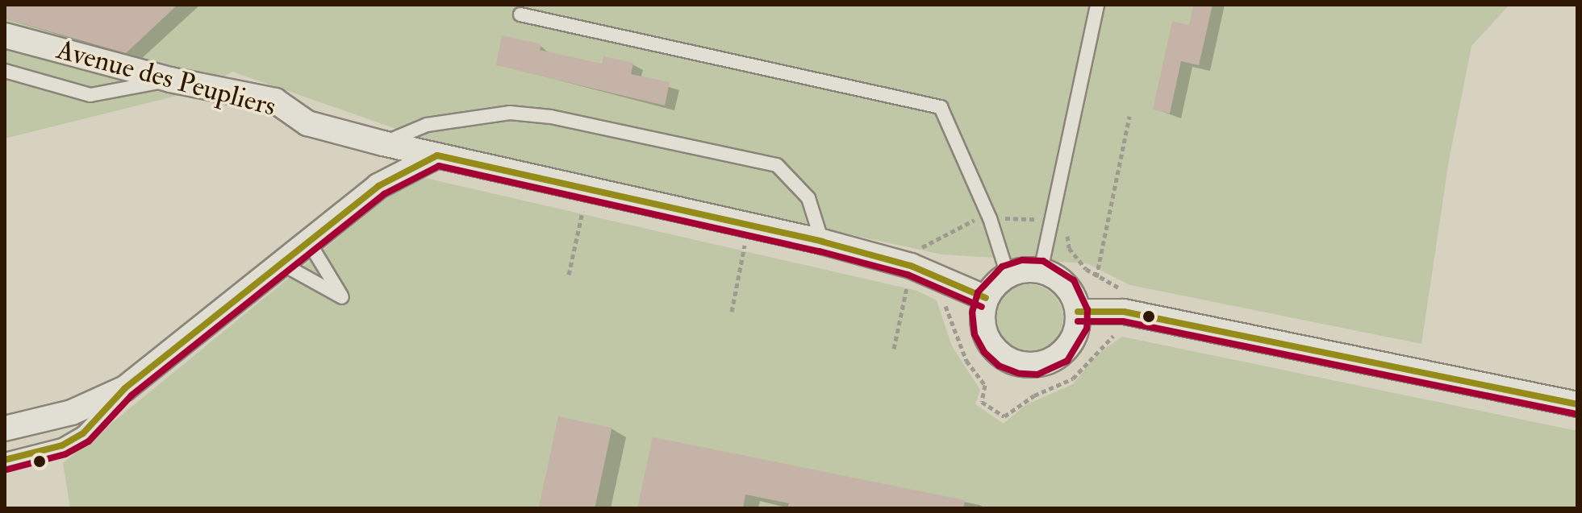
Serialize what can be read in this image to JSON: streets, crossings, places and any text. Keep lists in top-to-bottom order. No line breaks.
{"streets":{"street":["Avenue des Peupliers"]}}
